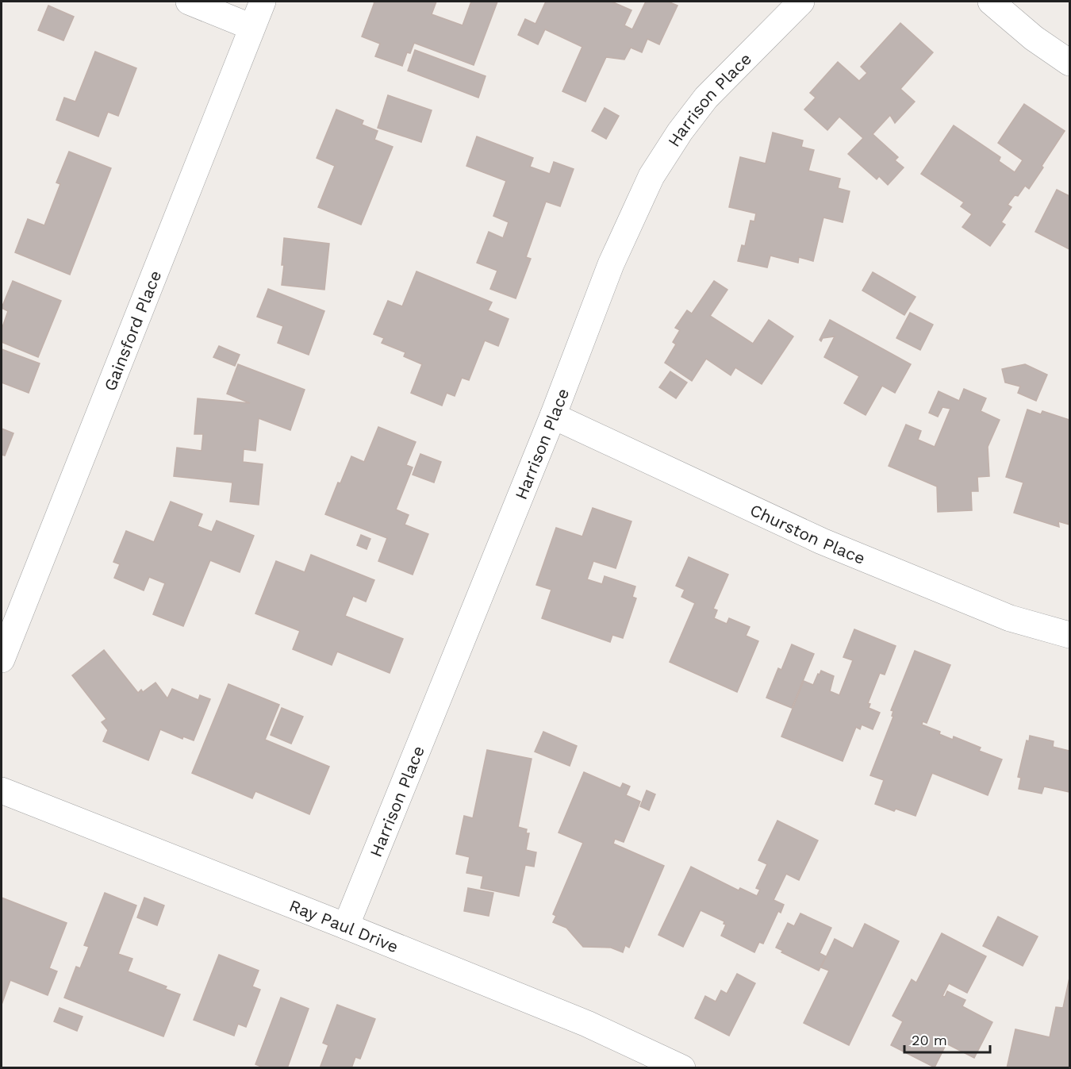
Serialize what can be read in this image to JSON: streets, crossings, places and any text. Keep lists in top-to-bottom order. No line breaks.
{"streets":{"street":["Harrison Place","Gainsford Place","Churston Place","Ray Paul Drive"]},"crossings":[["Harrison Place","Churston Place"],["Harrison Place","Ray Paul Drive"]],"scale_bar":"20 m"}
